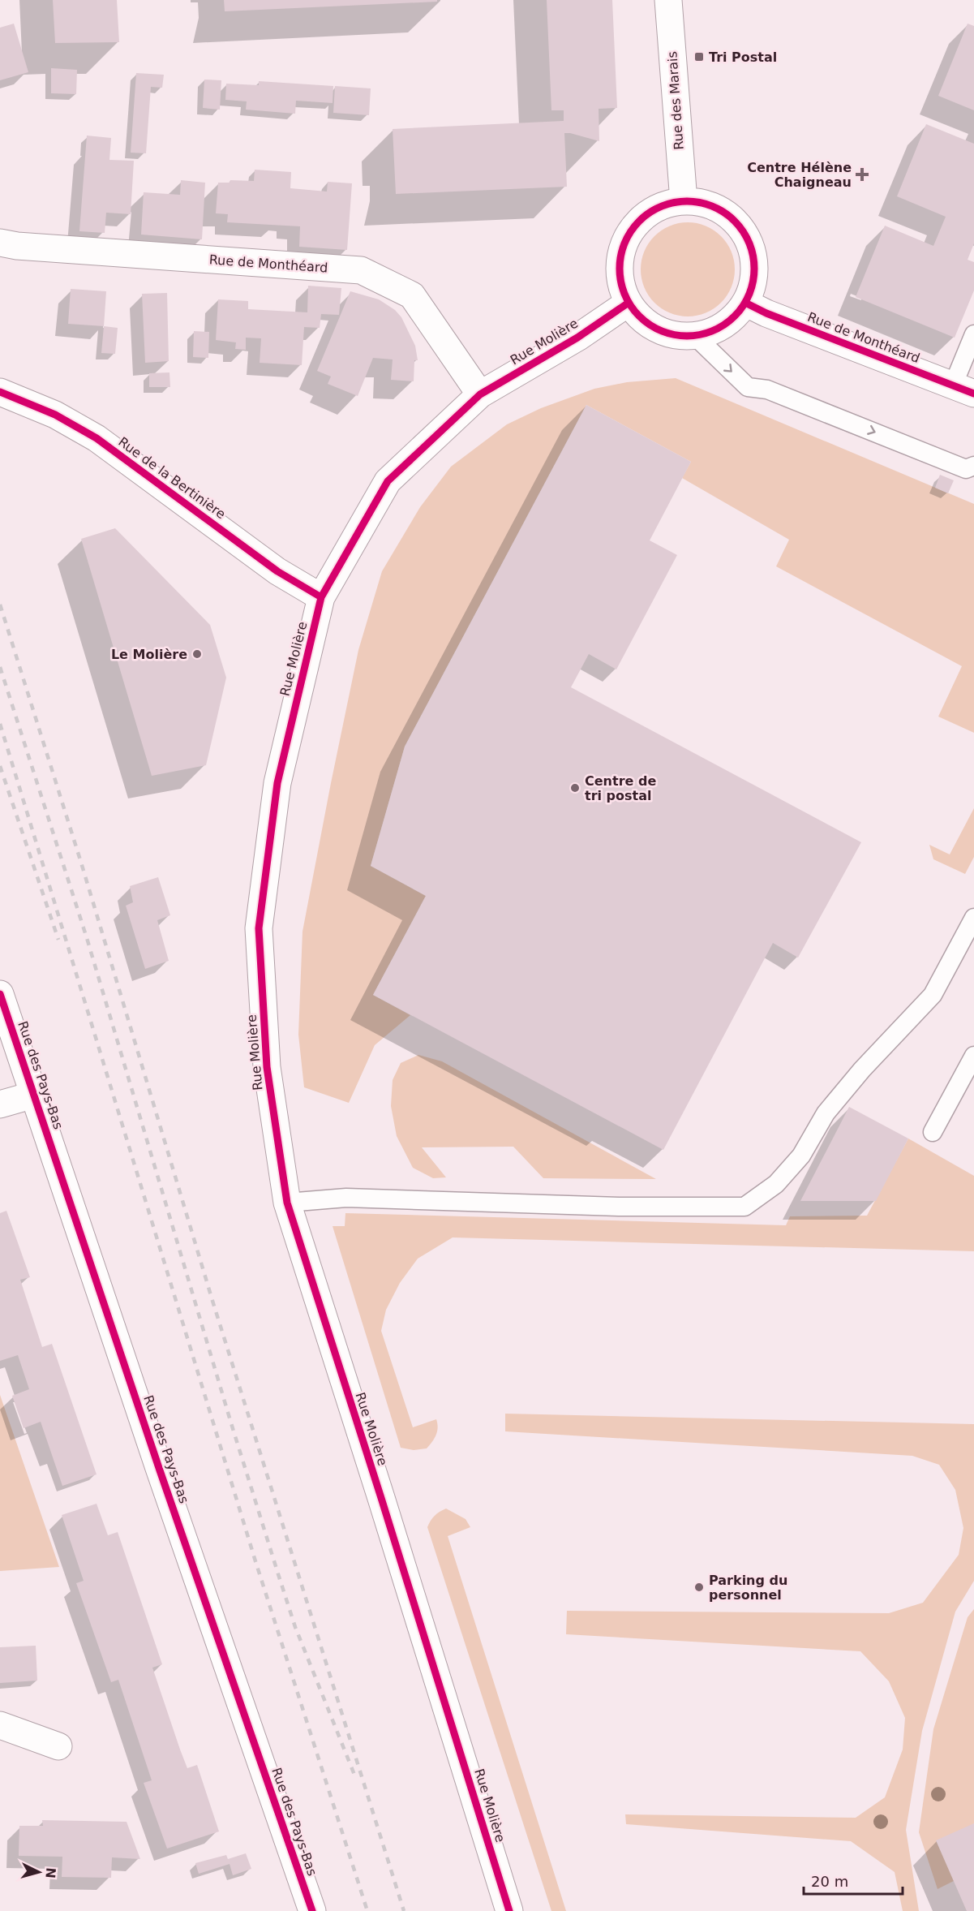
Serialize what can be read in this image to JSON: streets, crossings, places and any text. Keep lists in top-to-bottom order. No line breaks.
{"streets":{"street":["Rue des Marais","Rue de Monthéard","Rue Molière","Rue de la Bertinière","Rue des Pays-Bas"]},"crossings":[["Rue des Marais","Rue de Monthéard"],["Rue des Marais","Rue Molière"],["Rue de Monthéard","Rue Molière"],["Rue Molière","Rue de la Bertinière"]],"places":{"transit":["Tri Postal"],"health":["Centre Hélène Chaigneau"],"other":["Le Molière","Centre de tri postal","Parking du personnel"]},"scale_bar":"20 m","north":"right"}
